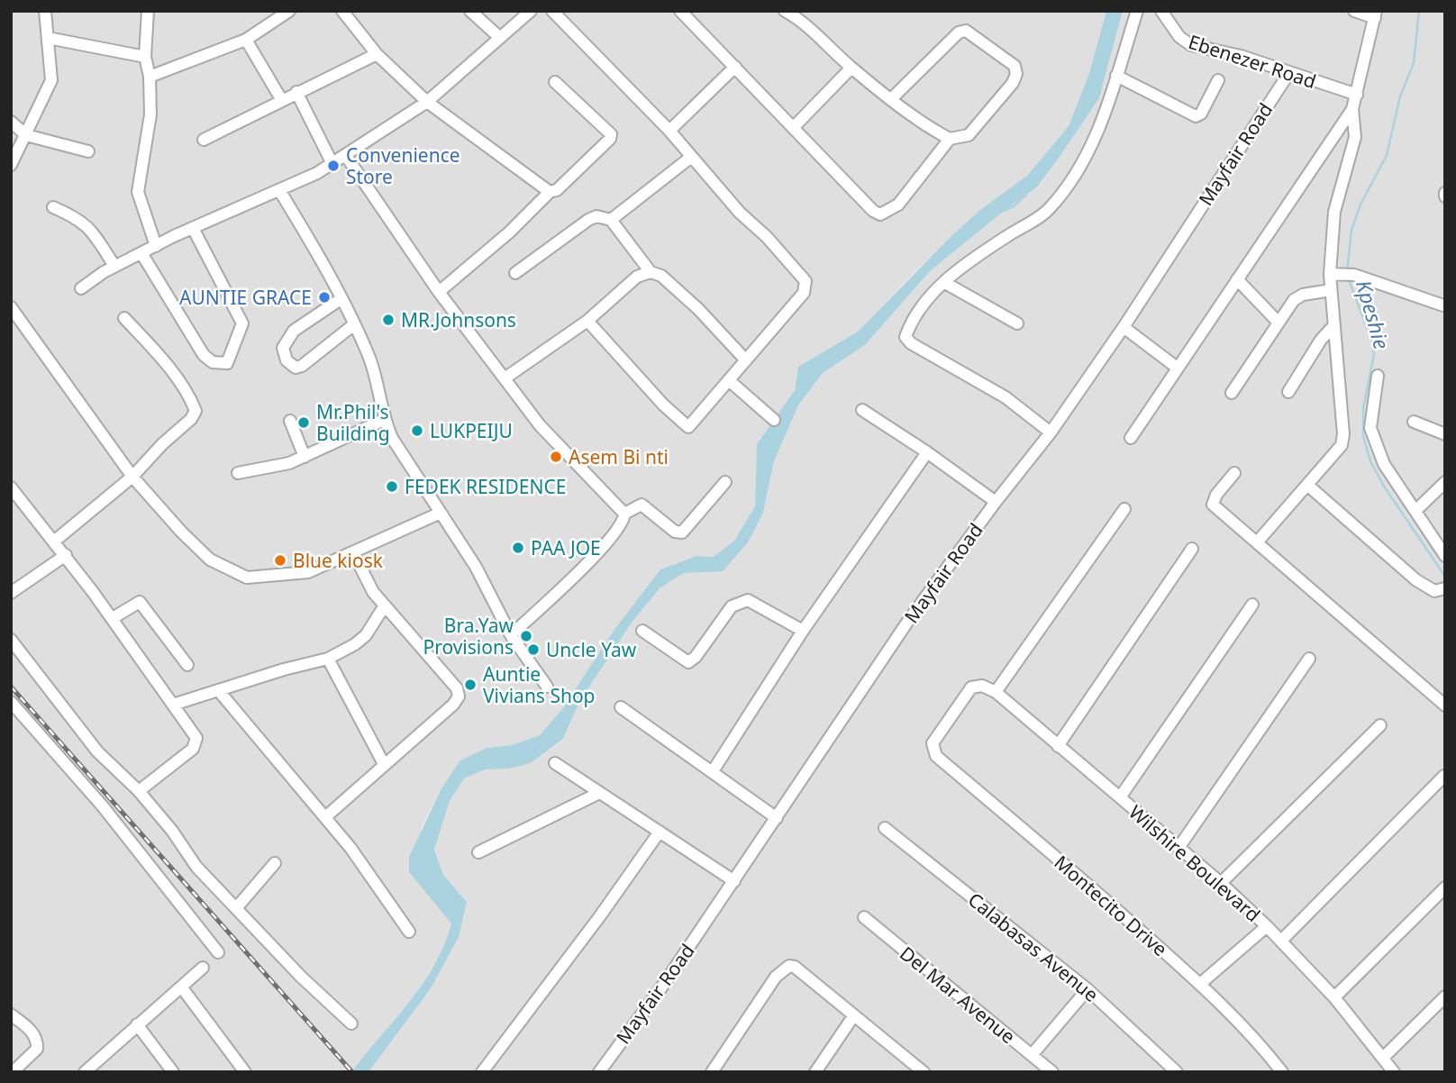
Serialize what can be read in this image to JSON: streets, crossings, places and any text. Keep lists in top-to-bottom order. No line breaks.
{"streets":{"street":["Ebenezer Road","Mayfair Road","Wilshire Boulevard","Montecito Drive","Calabasas Avenue","Del Mar Avenue"]},"crossings":[["Ebenezer Road","Mayfair Road"],["Wilshire Boulevard","Montecito Drive"]],"water":["Kpeshie"],"places":["Convenience Store","AUNTIE GRACE","MR.Johnsons","Mr.Phil's Building","LUKPEIJU","Asem Bi nti","FEDEK RESIDENCE","PAA JOE","Blue kiosk","Bra.Yaw Provisions","Uncle Yaw","Auntie Vivians Shop"]}
